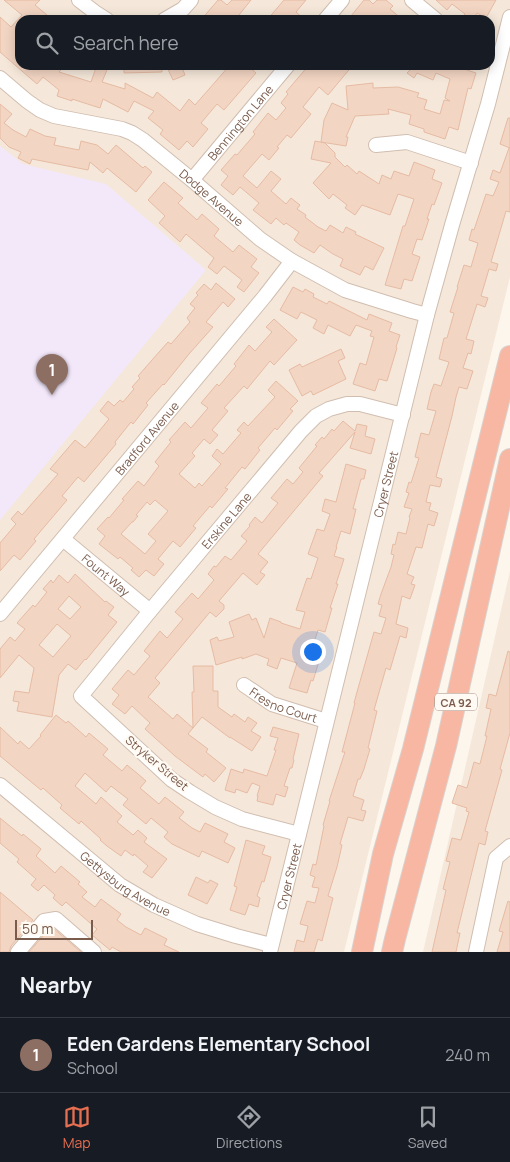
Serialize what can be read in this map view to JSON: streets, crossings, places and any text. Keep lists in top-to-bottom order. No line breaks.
{"streets":{"highway":["CA 92"],"street":["Bennington Lane","Dodge Avenue","Bradford Avenue","Cryer Street","Erskine Lane","Fount Way","Fresno Court","Stryker Street","Gettysburg Avenue"]},"crossings":[["Bennington Lane","Dodge Avenue"],["Dodge Avenue","Bradford Avenue"],["Dodge Avenue","Cryer Street"],["Bradford Avenue","Fount Way"],["Cryer Street","Erskine Lane"],["Cryer Street","Fresno Court"],["Cryer Street","Stryker Street"],["Cryer Street","Gettysburg Avenue"],["Erskine Lane","Fount Way"],["Erskine Lane","Stryker Street"]],"scale_bar":"50 m","page":{"search":"Search here","pins":"1","scale":"50 m","heading":"Nearby","list":[{"mark":"1","name":"Eden Gardens Elementary School","note":"School","value":"240 m"}],"nav":["Map","Directions","Saved"]}}
